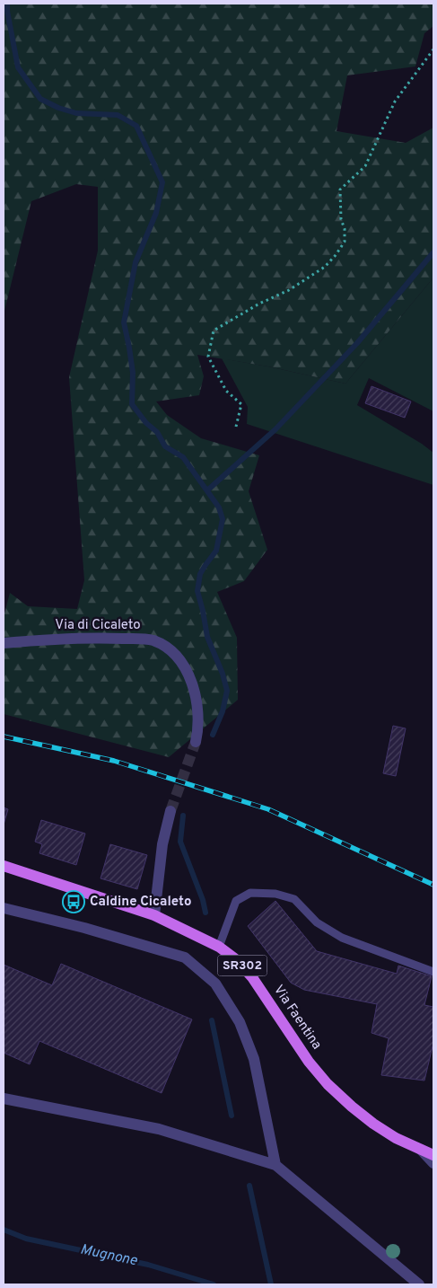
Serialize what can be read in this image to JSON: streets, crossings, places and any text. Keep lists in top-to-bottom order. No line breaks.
{"streets":{"main road":["SR302","Via Faentina"],"street":["Via di Cicaleto"]},"water":["Mugnone"],"places":{"bus stop":["Caldine Cicaleto"]}}
